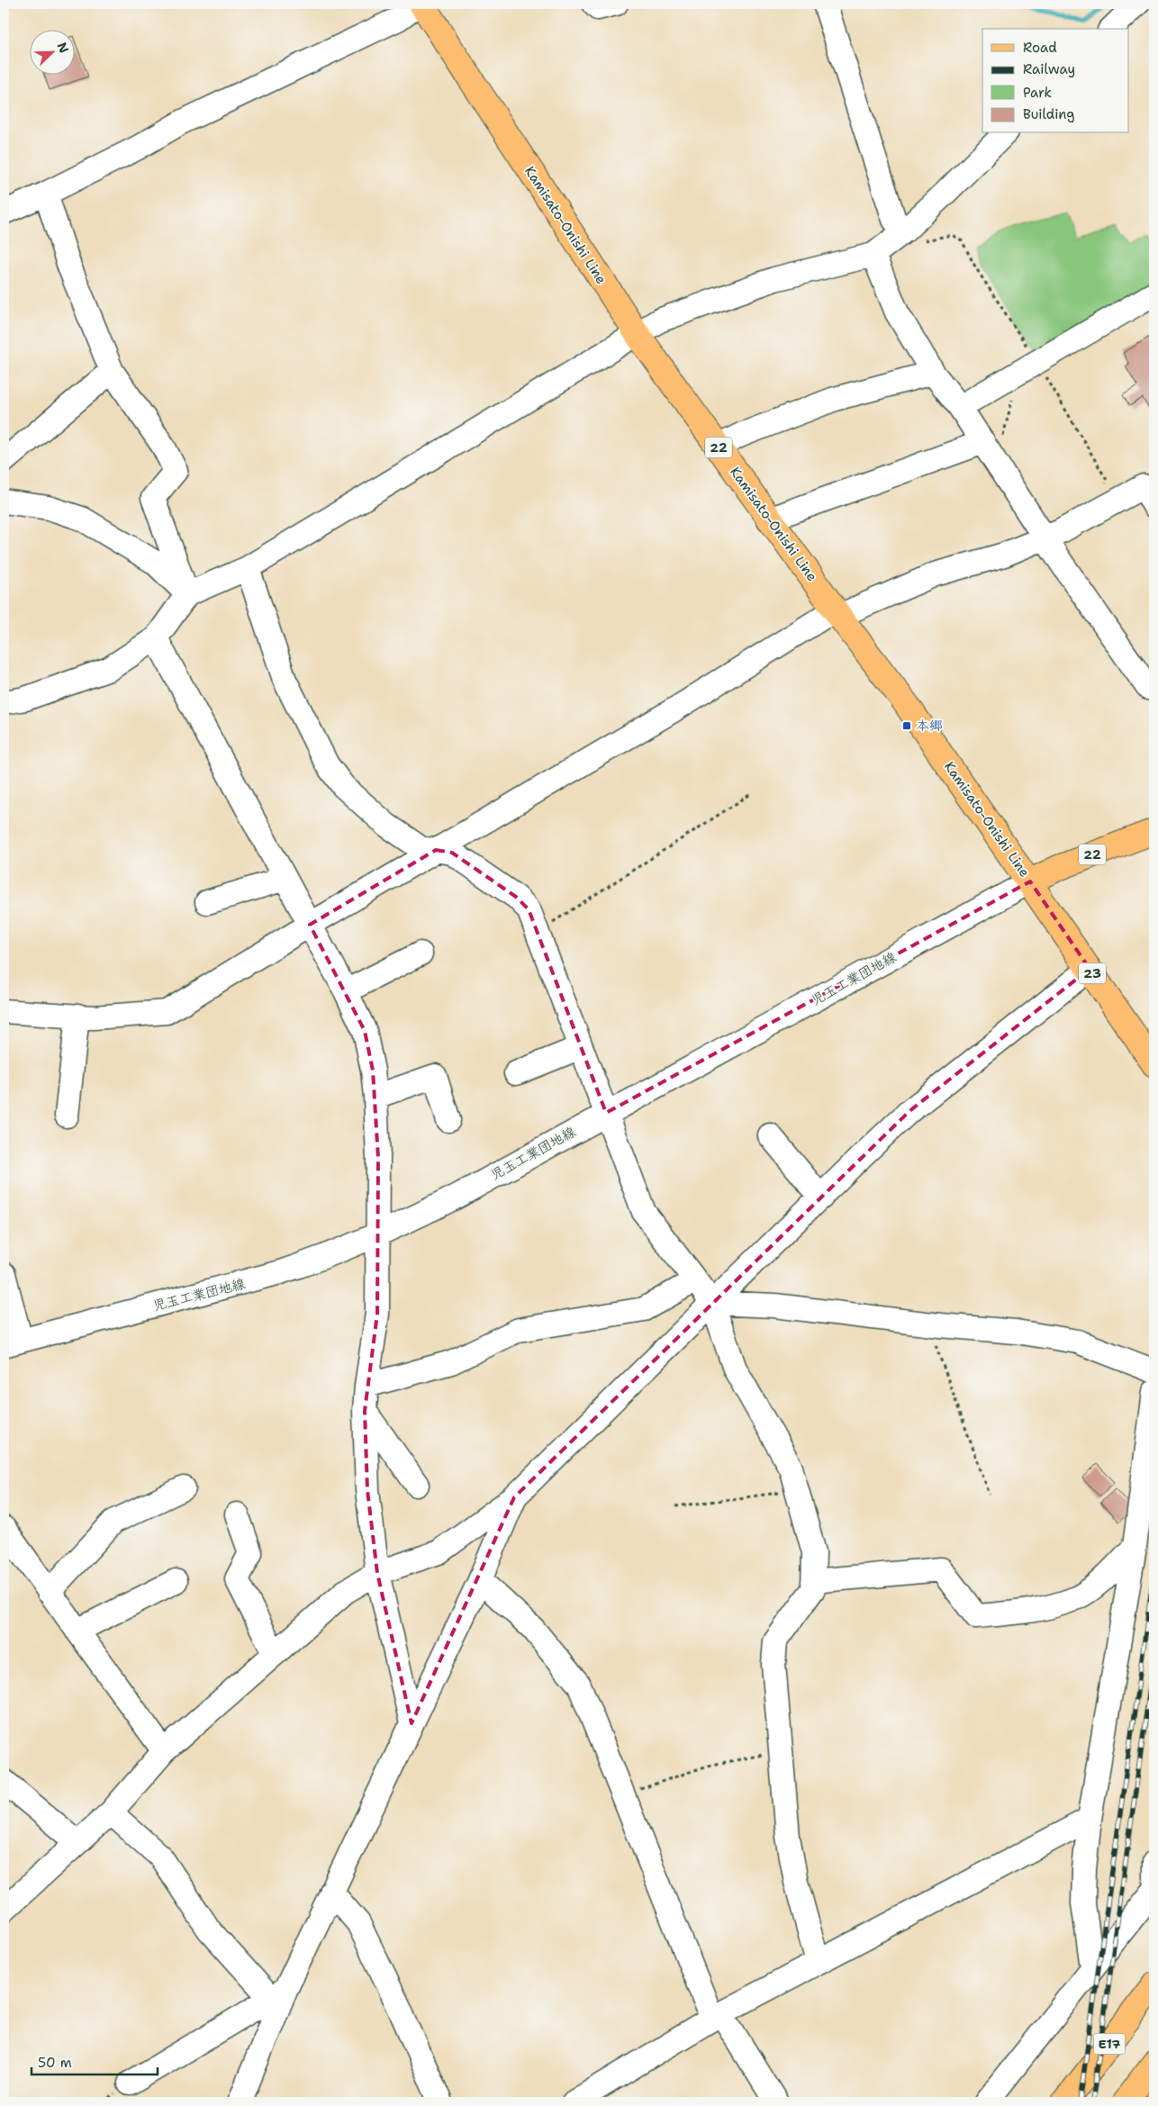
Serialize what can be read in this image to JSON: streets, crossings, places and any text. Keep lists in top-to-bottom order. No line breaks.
{"streets":{"main road":["Kamisato-Onishi Line","22","23","E17"],"street":["児玉工業団地線"]},"crossings":[["Kamisato-Onishi Line","23"],["Kamisato-Onishi Line","児玉工業団地線"],["23","児玉工業団地線"]],"places":{"transit":["本郷"]},"legend":["Road","Railway","Park","Building"],"scale_bar":"50 m","north":"top right"}
